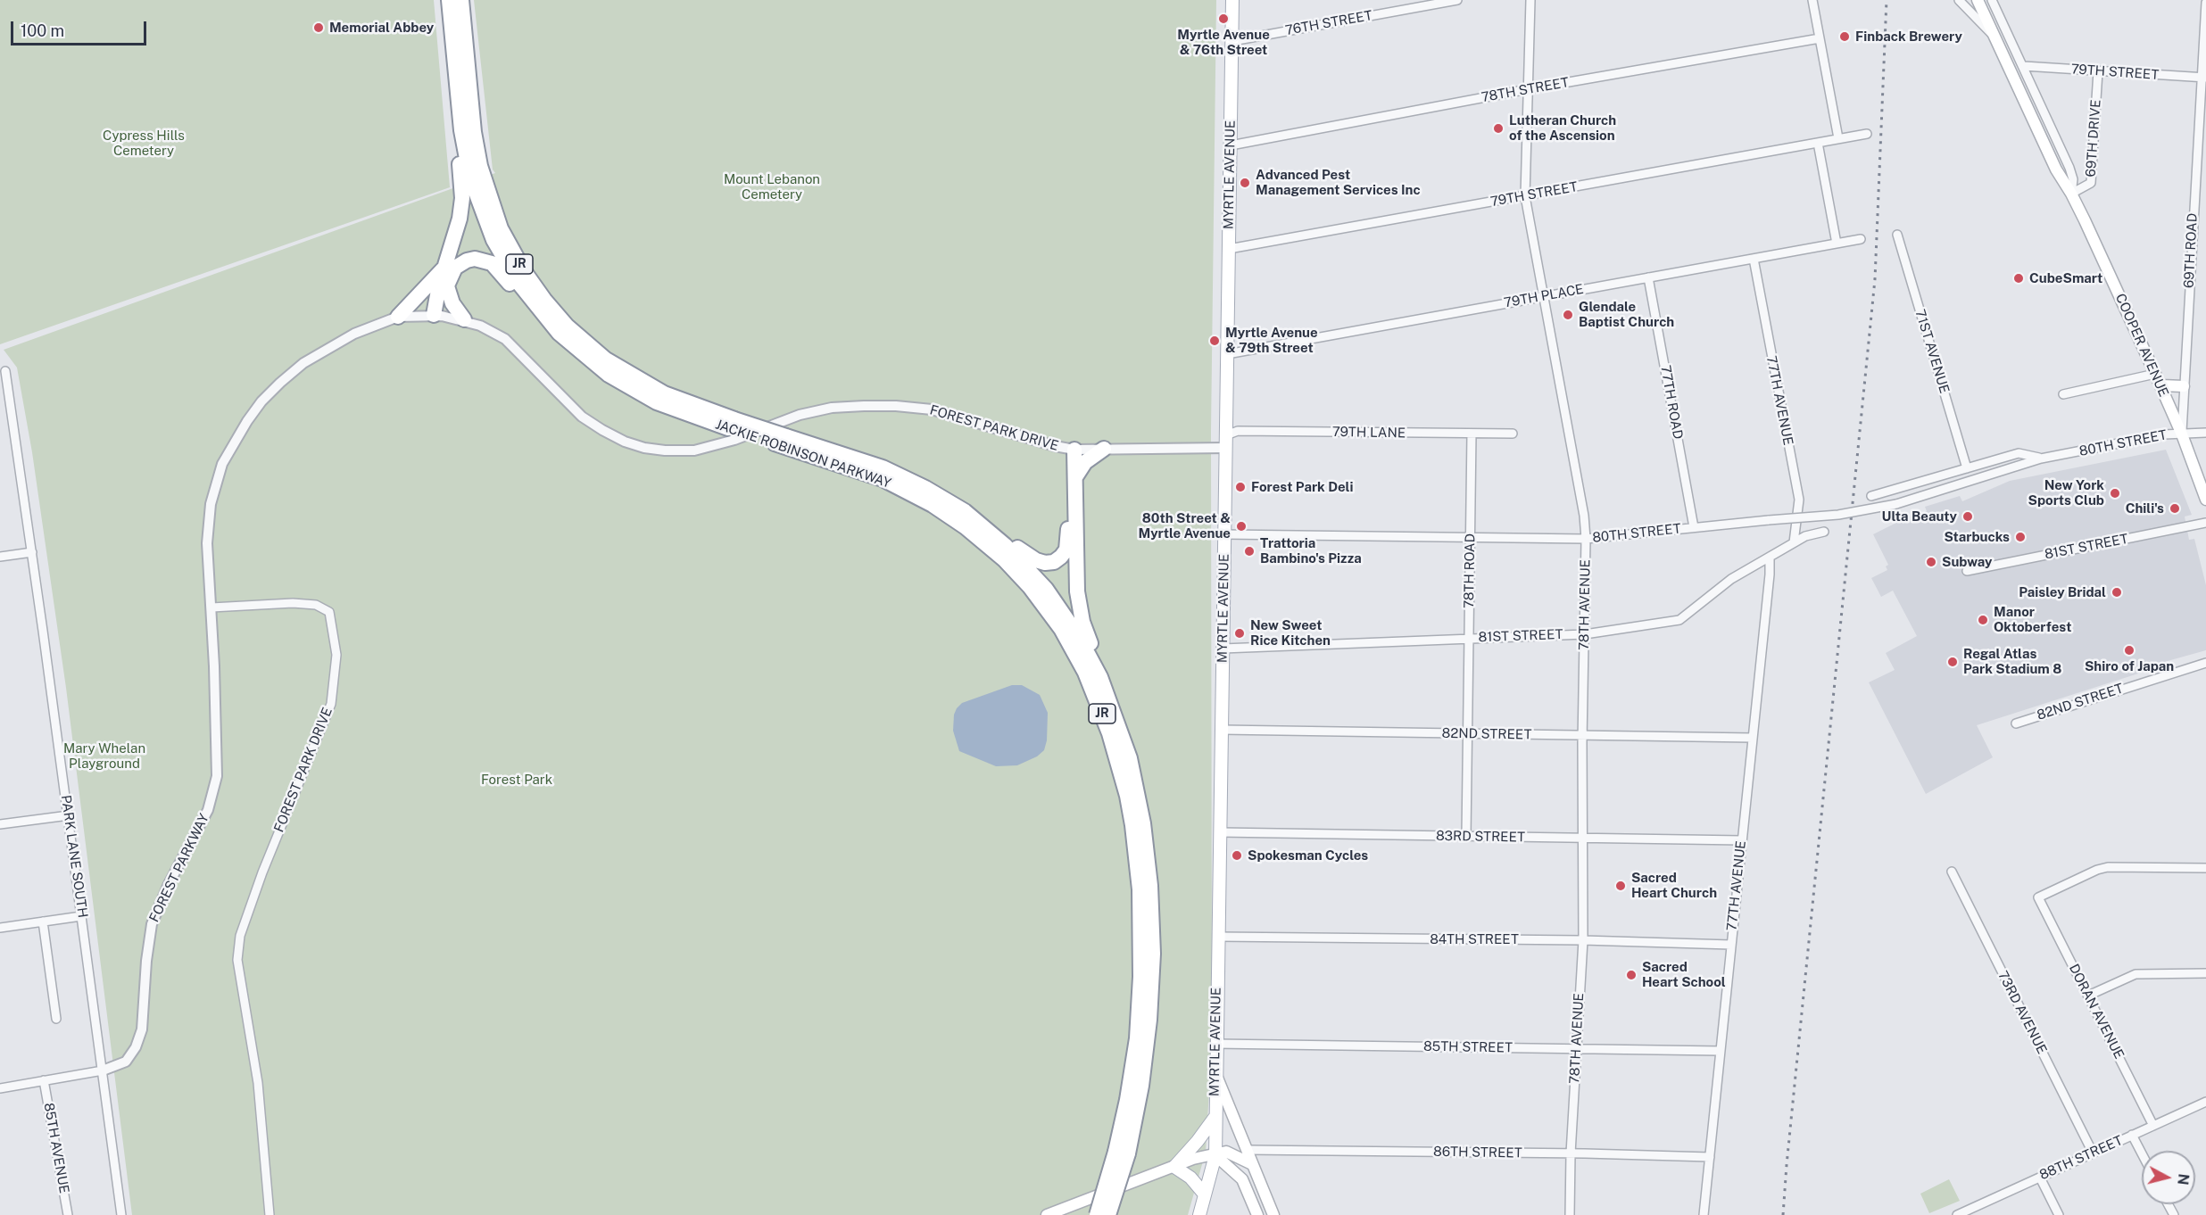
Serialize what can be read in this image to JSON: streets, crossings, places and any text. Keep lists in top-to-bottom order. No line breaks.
{"streets":{"highway":["JR","JACKIE ROBINSON PARKWAY"],"main road":["MYRTLE AVENUE","COOPER AVENUE"],"street":["76TH STREET","79TH STREET","78TH STREET","69TH DRIVE","69TH ROAD","79TH PLACE","71ST AVENUE","77TH AVENUE","77TH ROAD","FOREST PARK DRIVE","79TH LANE","80TH STREET","81ST STREET","78TH ROAD","78TH AVENUE","82ND STREET","83RD STREET","PARK LANE SOUTH","FOREST PARKWAY","84TH STREET","DORAN AVENUE","73RD AVENUE","85TH STREET","85TH AVENUE","86TH STREET","88TH STREET"]},"crossings":[["76TH STREET","MYRTLE AVENUE"],["79TH STREET","69TH DRIVE"],["79TH STREET","MYRTLE AVENUE"],["79TH STREET","69TH ROAD"],["79TH STREET","COOPER AVENUE"],["79TH STREET","78TH AVENUE"],["78TH STREET","MYRTLE AVENUE"],["78TH STREET","78TH AVENUE"],["69TH DRIVE","COOPER AVENUE"],["MYRTLE AVENUE","79TH PLACE"],["MYRTLE AVENUE","FOREST PARK DRIVE"],["MYRTLE AVENUE","79TH LANE"],["MYRTLE AVENUE","80TH STREET"],["MYRTLE AVENUE","81ST STREET"],["MYRTLE AVENUE","82ND STREET"],["MYRTLE AVENUE","83RD STREET"],["MYRTLE AVENUE","84TH STREET"],["MYRTLE AVENUE","85TH STREET"],["69TH ROAD","COOPER AVENUE"],["69TH ROAD","80TH STREET"],["79TH PLACE","77TH AVENUE"],["79TH PLACE","77TH ROAD"],["79TH PLACE","78TH AVENUE"],["COOPER AVENUE","80TH STREET"],["71ST AVENUE","80TH STREET"],["77TH AVENUE","81ST STREET"],["77TH AVENUE","82ND STREET"],["77TH AVENUE","83RD STREET"],["77TH AVENUE","84TH STREET"],["77TH AVENUE","85TH STREET"],["77TH AVENUE","86TH STREET"],["77TH ROAD","80TH STREET"],["FOREST PARK DRIVE","79TH LANE"],["FOREST PARK DRIVE","FOREST PARKWAY"],["79TH LANE","78TH ROAD"],["80TH STREET","78TH ROAD"],["80TH STREET","78TH AVENUE"],["81ST STREET","78TH ROAD"],["81ST STREET","78TH AVENUE"],["78TH ROAD","82ND STREET"],["78TH ROAD","83RD STREET"],["78TH AVENUE","82ND STREET"],["78TH AVENUE","83RD STREET"],["78TH AVENUE","84TH STREET"],["78TH AVENUE","85TH STREET"],["78TH AVENUE","86TH STREET"],["PARK LANE SOUTH","FOREST PARKWAY"],["FOREST PARKWAY","85TH AVENUE"],["DORAN AVENUE","88TH STREET"],["73RD AVENUE","88TH STREET"]],"parks":["Cypress Hills Cemetery","Mount Lebanon Cemetery","Mary Whelan Playground","Forest Park"],"places":["Myrtle Avenue & 76th Street","Memorial Abbey","Finback Brewery","Lutheran Church of the Ascension","Advanced Pest Management Services Inc","CubeSmart","Glendale Baptist Church","Myrtle Avenue & 79th Street","Forest Park Deli","New York Sports Club","Chili's","Ulta Beauty","80th Street & Myrtle Avenue","Starbucks","Trattoria Bambino's Pizza","Subway","Paisley Bridal","Manor Oktoberfest","New Sweet Rice Kitchen","Shiro of Japan","Regal Atlas Park Stadium 8","Spokesman Cycles","Sacred Heart Church","Sacred Heart School"],"scale_bar":"100 m","north":"right"}
